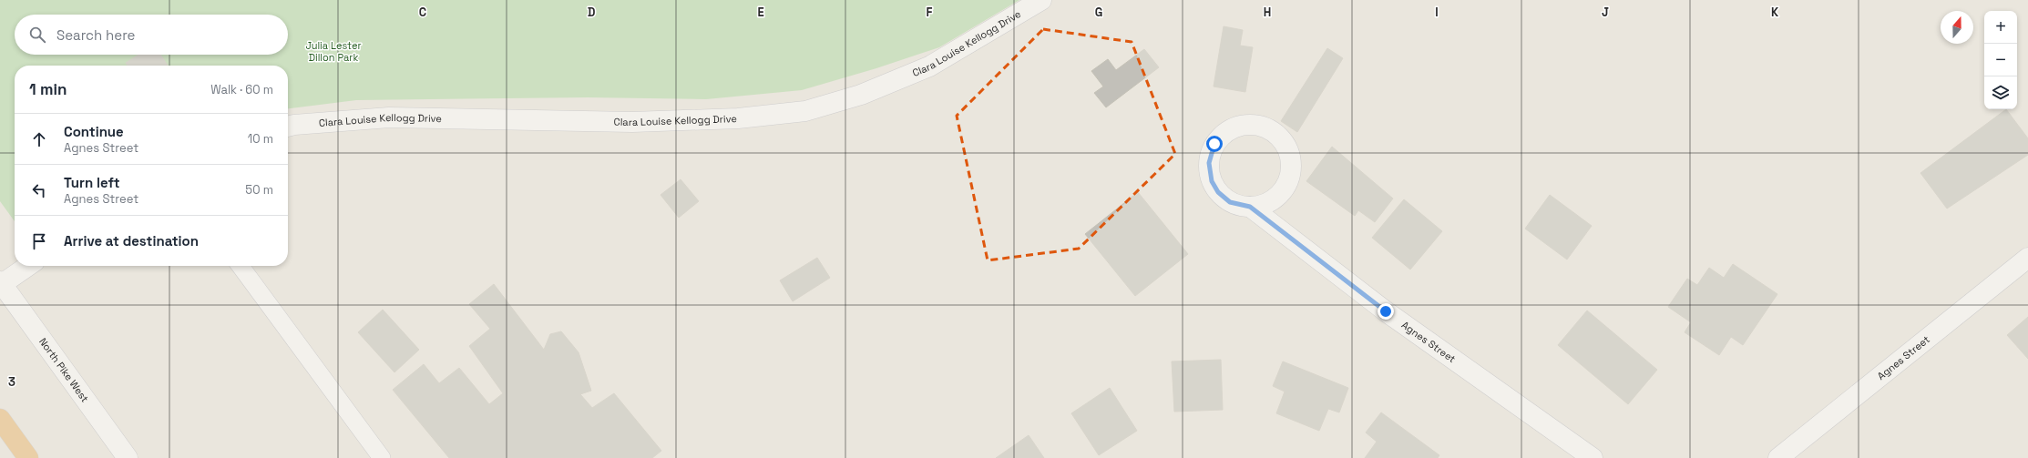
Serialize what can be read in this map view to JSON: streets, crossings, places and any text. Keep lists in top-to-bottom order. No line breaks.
{"streets":{"street":["Clara Louise Kellogg Drive","Agnes Street","North Pike West"]},"parks":["Julia Lester Dillon Park"],"north":"top","page":{"map_buttons":["+","−"],"search":"Search here","heading":["1 min","Walk · 60 m"],"list":[["Continue","Agnes Street","10 m"],["Turn left","Agnes Street","50 m"],"Arrive at destination"]},"grid":{"columns":["C","D","E","F","G","H","I","J","K"],"rows":["3"]}}
